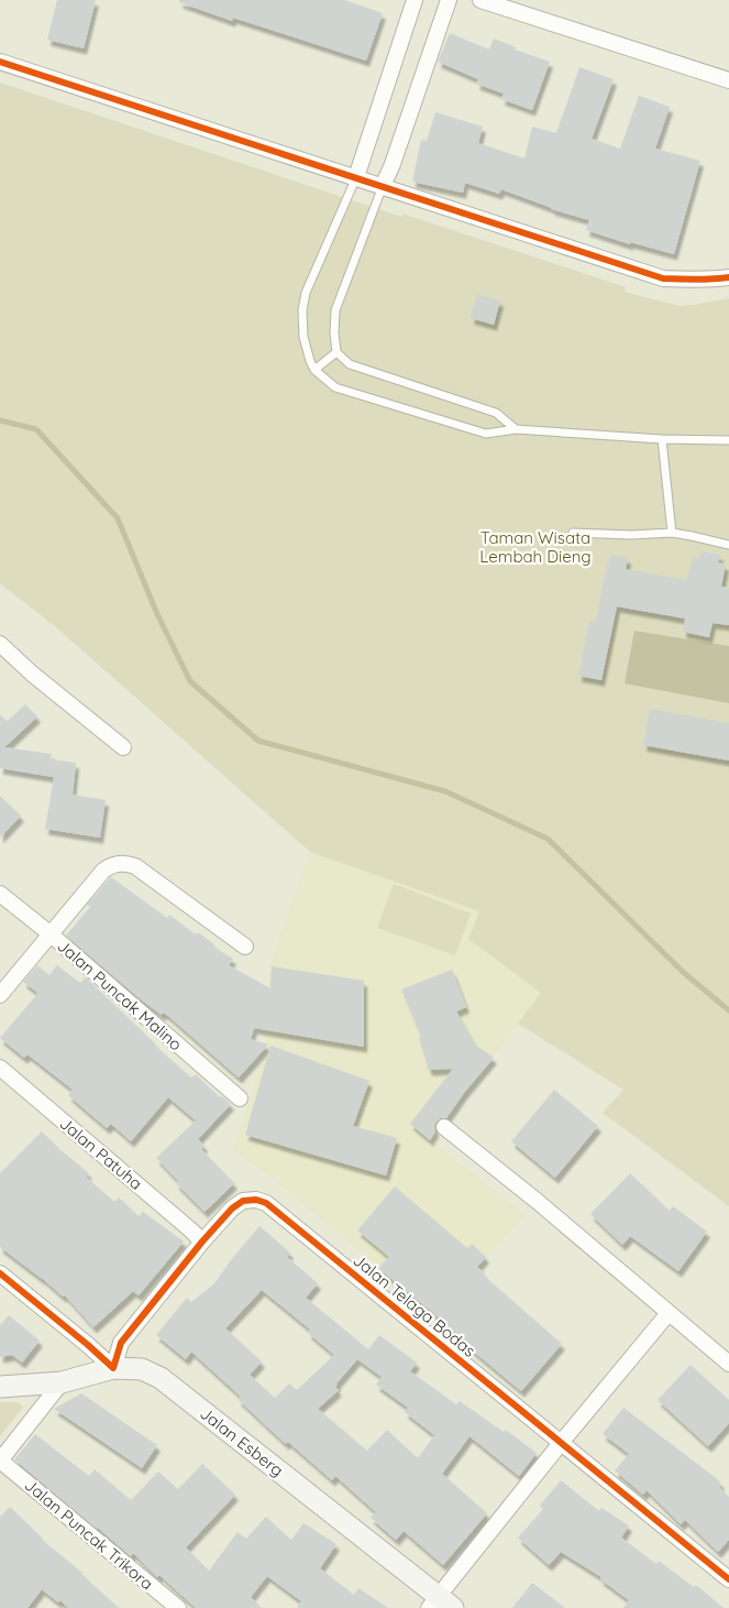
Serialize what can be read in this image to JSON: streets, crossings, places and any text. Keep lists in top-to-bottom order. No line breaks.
{"streets":{"main road":["Jalan Esberg"],"street":["Jalan Puncak Malino","Jalan Patuha","Jalan Telaga Bodas","Jalan Puncak Trikora"]},"crossings":[["Jalan Patuha","Jalan Telaga Bodas"],["Jalan Telaga Bodas","Jalan Esberg"]],"parks":["Taman Wisata Lembah Dieng"]}
